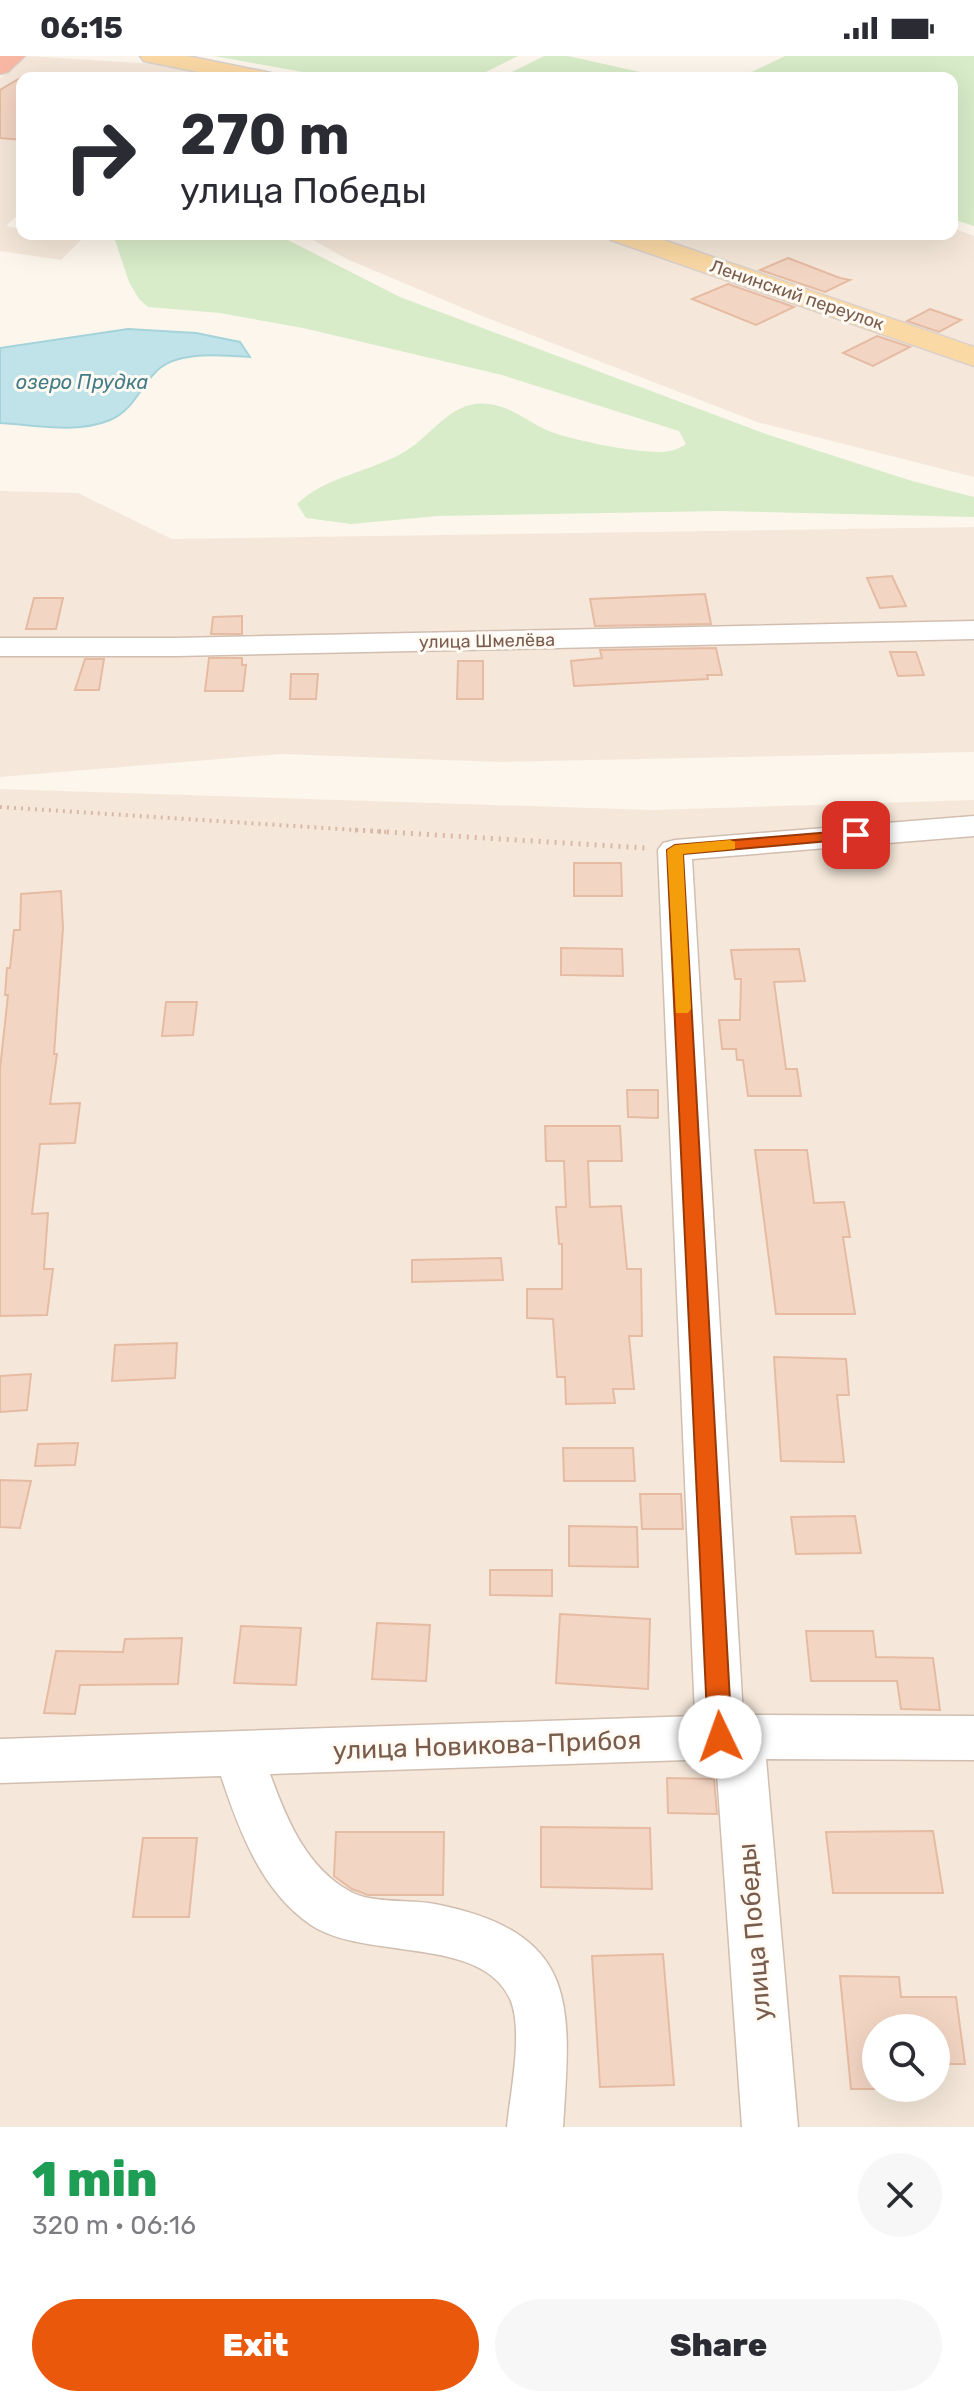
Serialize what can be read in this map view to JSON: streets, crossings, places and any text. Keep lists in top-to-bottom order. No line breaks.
{"streets":{"main road":["Ленинский переулок"],"street":["улица Шмелёва","улица Новикова-Прибоя","улица Победы"]},"crossings":[["улица Новикова-Прибоя","улица Победы"]],"water":["озеро Прудка"],"page":{"status":"06:15","turn":["270 m","улица Победы"],"heading":["1 min","320 m · 06:16"],"buttons":["Exit","Share"]}}
